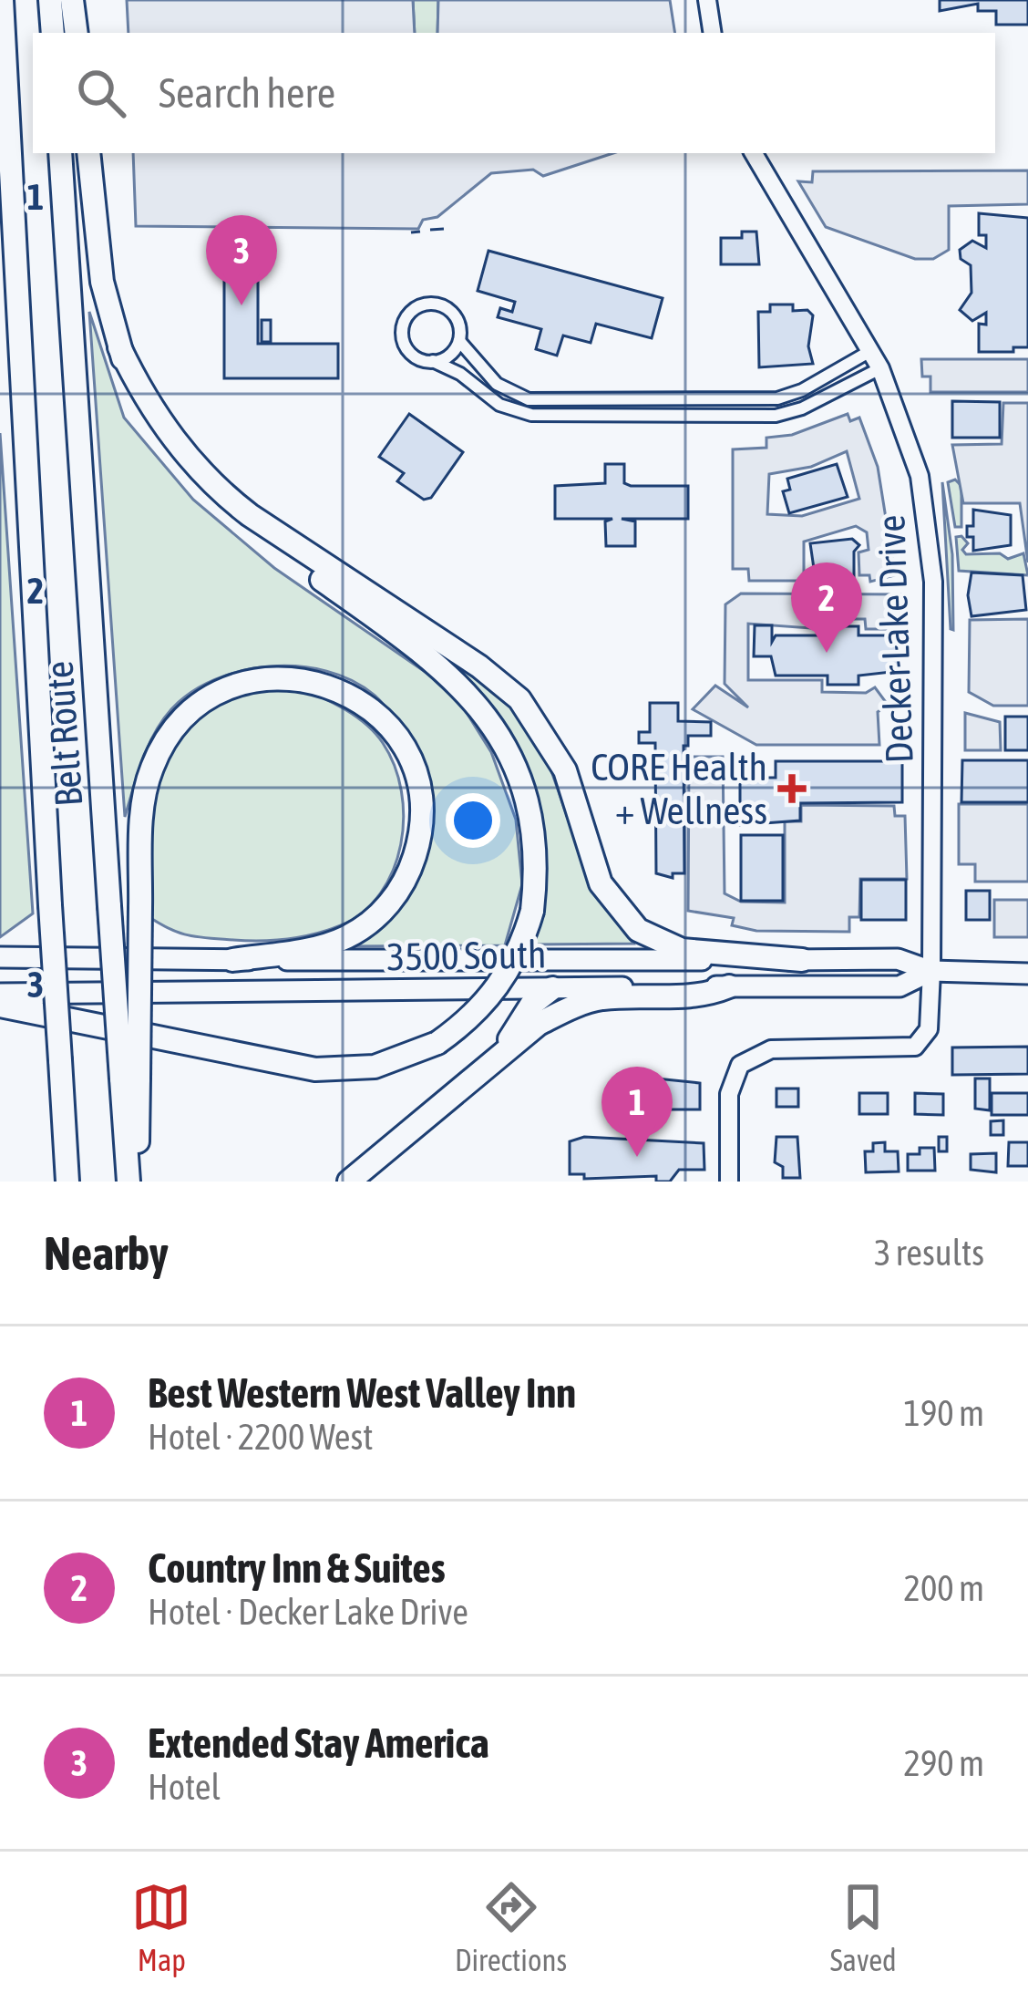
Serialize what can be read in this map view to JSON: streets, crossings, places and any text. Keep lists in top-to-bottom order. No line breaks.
{"streets":{"highway":["Belt Route"],"main road":["3500 South"],"street":["Decker Lake Drive"]},"crossings":[["Decker Lake Drive","3500 South"]],"places":{"health":["CORE Health + Wellness"]},"page":{"search":"Search here","pins":["3","2","1"],"heading":["Nearby","3 results"],"list":[{"mark":"1","name":"Best Western West Valley Inn","note":"Hotel · 2200 West","value":"190 m"},{"mark":"2","name":"Country Inn & Suites","note":"Hotel · Decker Lake Drive","value":"200 m"},{"mark":"3","name":"Extended Stay America","note":"Hotel","value":"290 m"}],"nav":["Map","Directions","Saved"]},"grid":{"rows":["1","2","3"]}}
